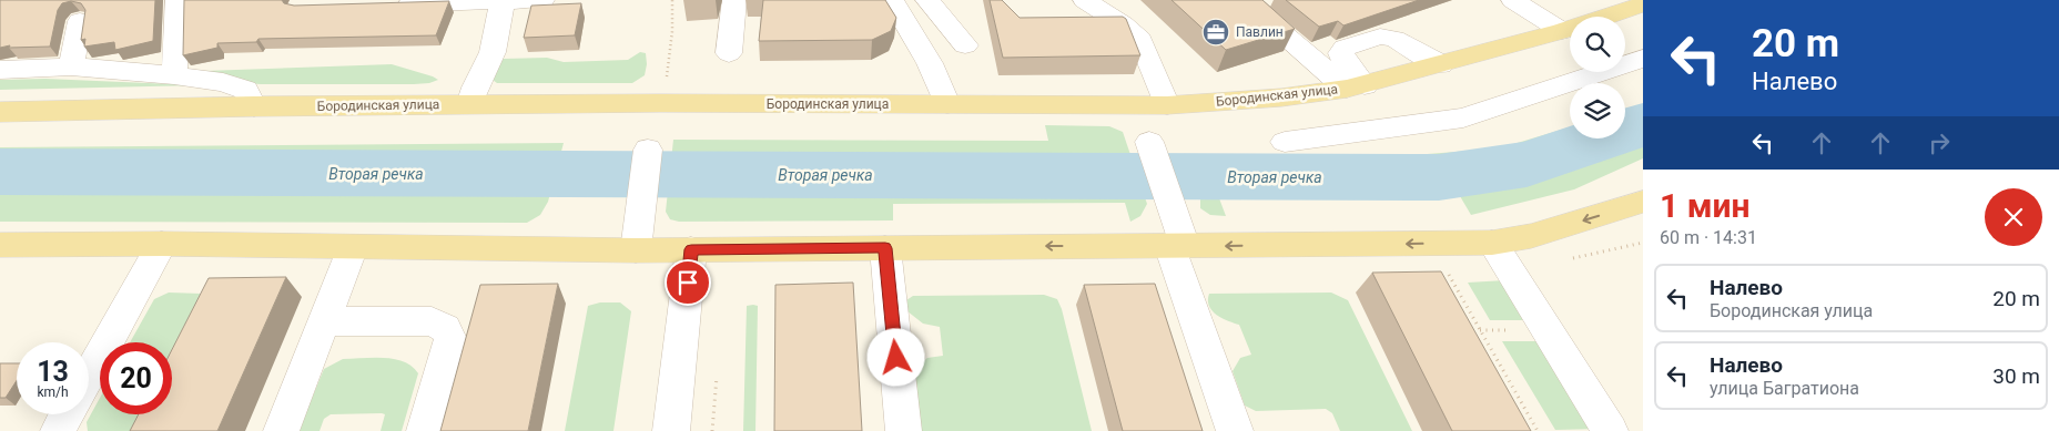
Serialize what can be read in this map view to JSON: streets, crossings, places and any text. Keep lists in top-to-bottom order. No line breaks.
{"streets":{"main road":["Бородинская улица"]},"water":["Вторая речка"],"places":{"office":["Павлин"]},"page":{"turn":["20 m","Налево"],"heading":["1 мин","60 m · 14:31"],"list":[{"name":"Налево","note":"Бородинская улица","value":"20 m"},{"name":"Налево","note":"улица Багратиона","value":"30 m"}],"speed":"13 km/h","limit":"20"}}
